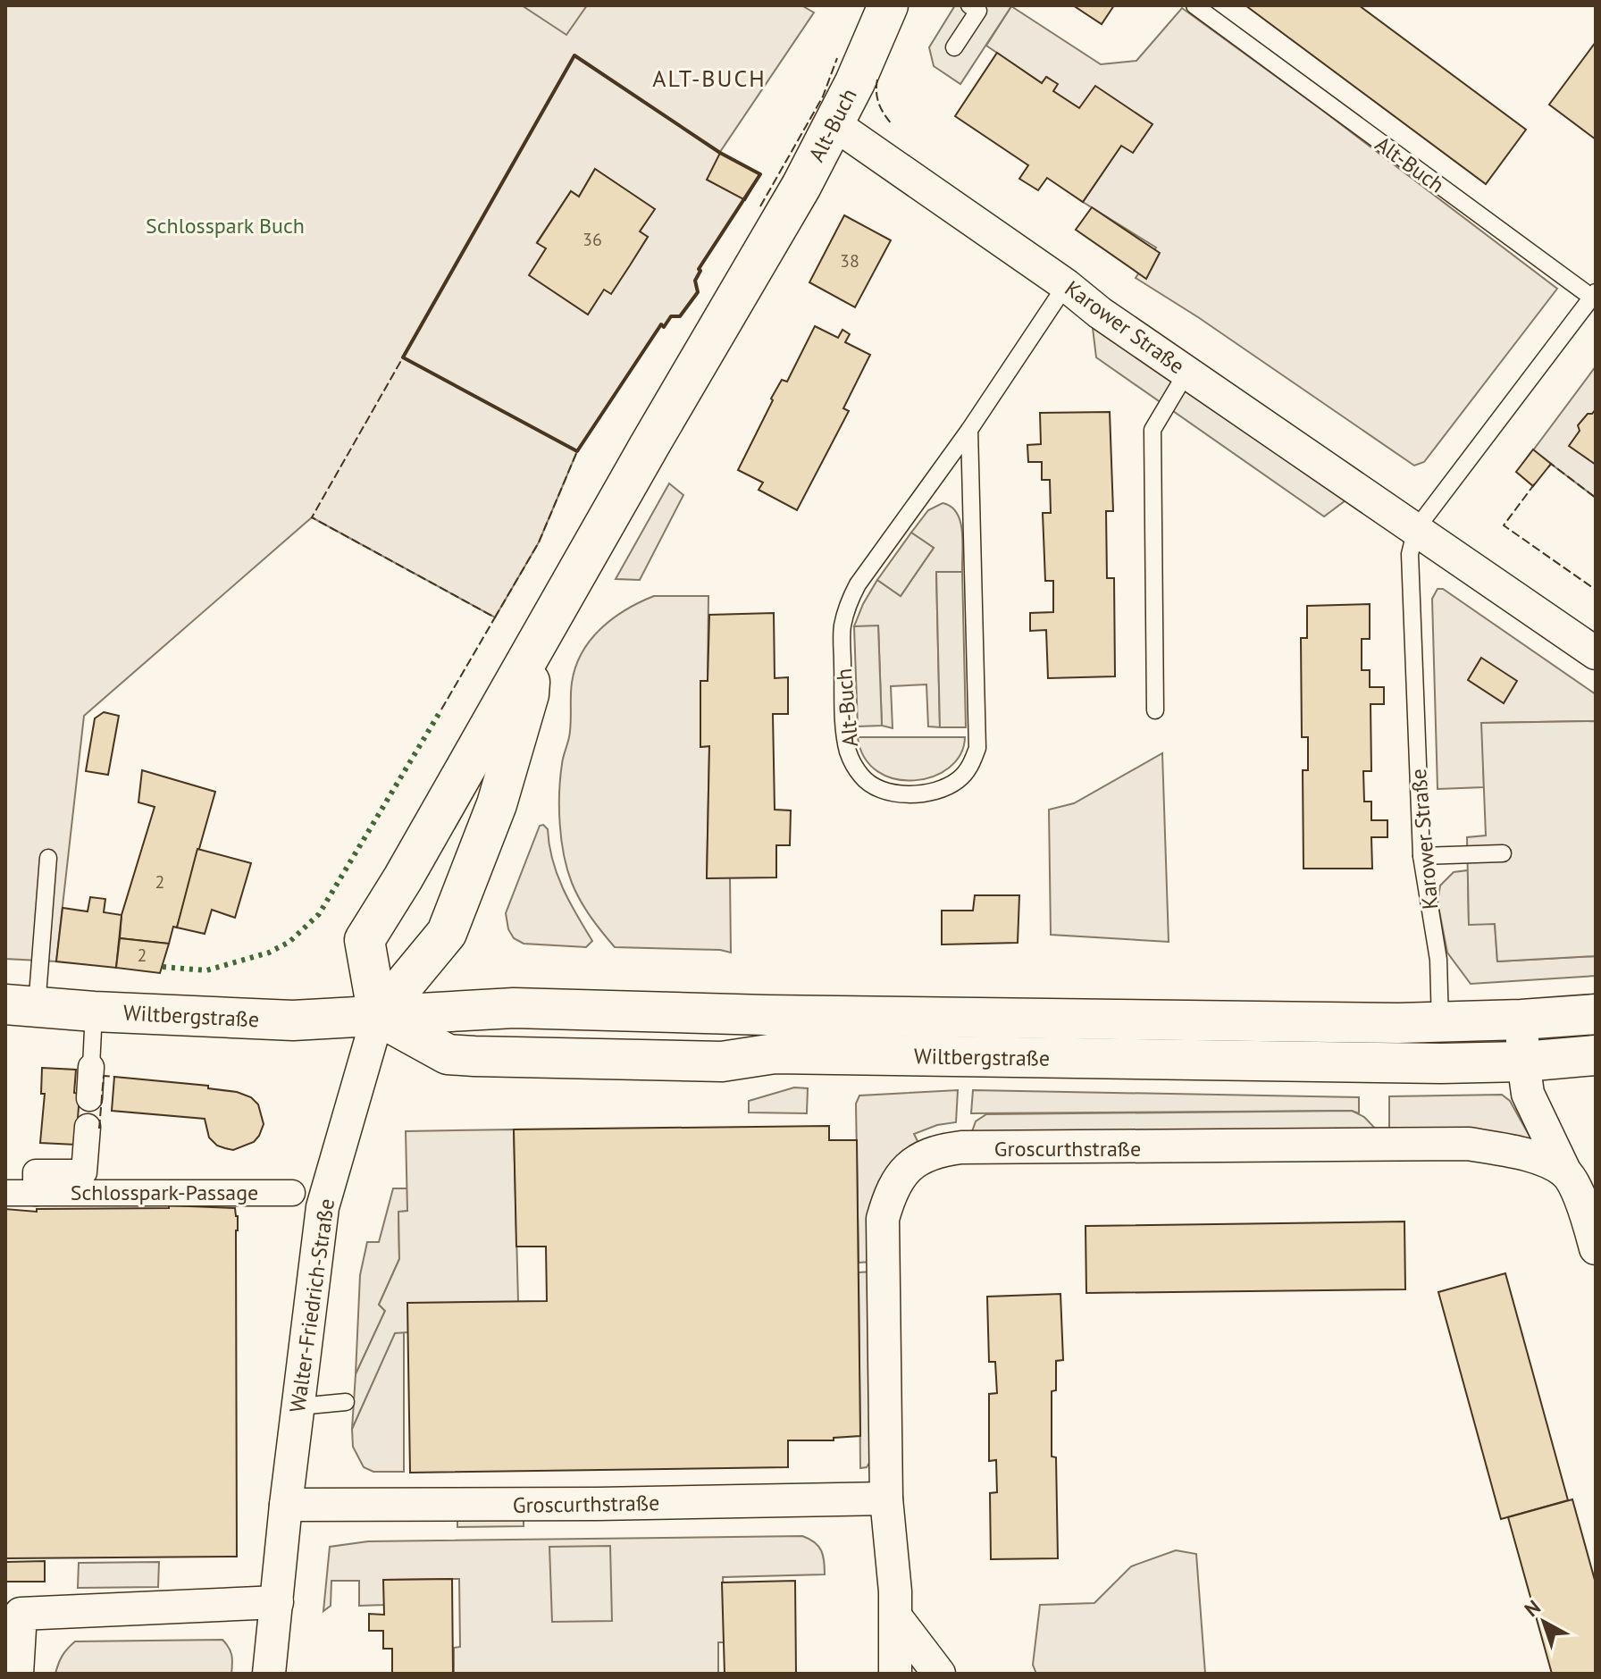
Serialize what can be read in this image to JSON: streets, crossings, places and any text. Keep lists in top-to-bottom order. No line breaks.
{"streets":{"main road":["Alt-Buch","Wiltbergstraße"],"street":["Karower Straße","Groscurthstraße","Schlosspark-Passage","Walter-Friedrich-Straße"]},"crossings":[["Alt-Buch","Karower Straße"],["Alt-Buch","Wiltbergstraße"],["Alt-Buch","Walter-Friedrich-Straße"],["Karower Straße","Wiltbergstraße"],["Wiltbergstraße","Walter-Friedrich-Straße"],["Groscurthstraße","Walter-Friedrich-Straße"]],"districts":["ALT-BUCH"],"parks":["Schlosspark Buch"],"house_numbers":["36","38","2","2"],"north":"top left"}
